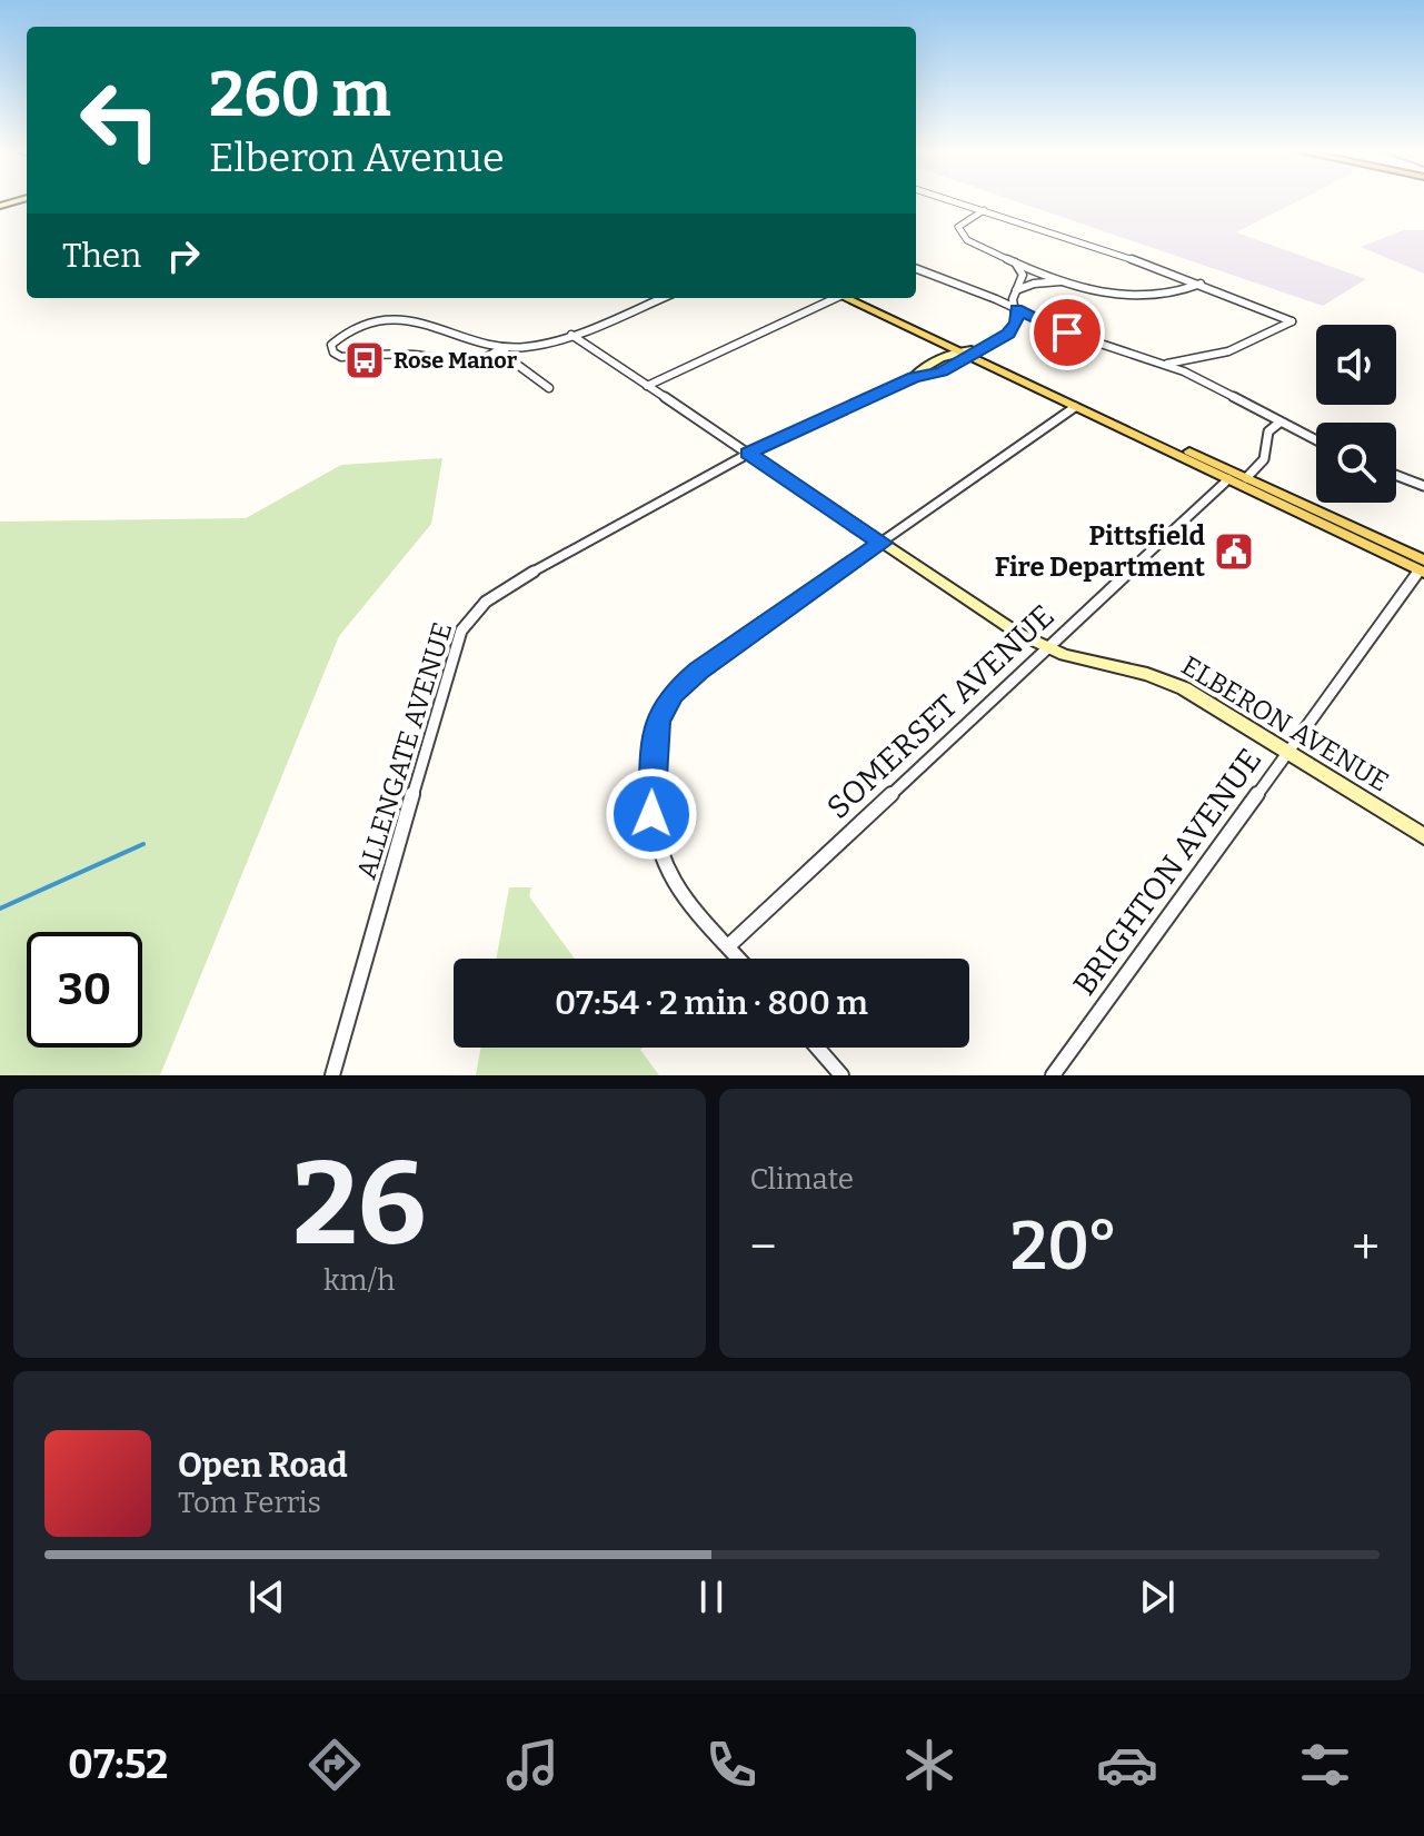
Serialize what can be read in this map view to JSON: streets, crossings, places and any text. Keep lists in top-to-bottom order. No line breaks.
{"streets":{"street":["SOMERSET AVENUE","ELBERON AVENUE","ALLENGATE AVENUE","BRIGHTON AVENUE"]},"crossings":[["SOMERSET AVENUE","ELBERON AVENUE"],["ELBERON AVENUE","ALLENGATE AVENUE"],["ELBERON AVENUE","BRIGHTON AVENUE"]],"places":{"bus stop":["Rose Manor"],"public building":["Pittsfield Fire Department"]},"page":{"turn":["260 m","Elberon Avenue"],"then":"Then","limit":"30","trip":"07:54 · 2 min · 800 m","tile":[["26","km/h"],"Climate"],"heat":["−","20°","+"],"song":["Open Road","Tom Ferris"],"tabs":"07:52"}}
